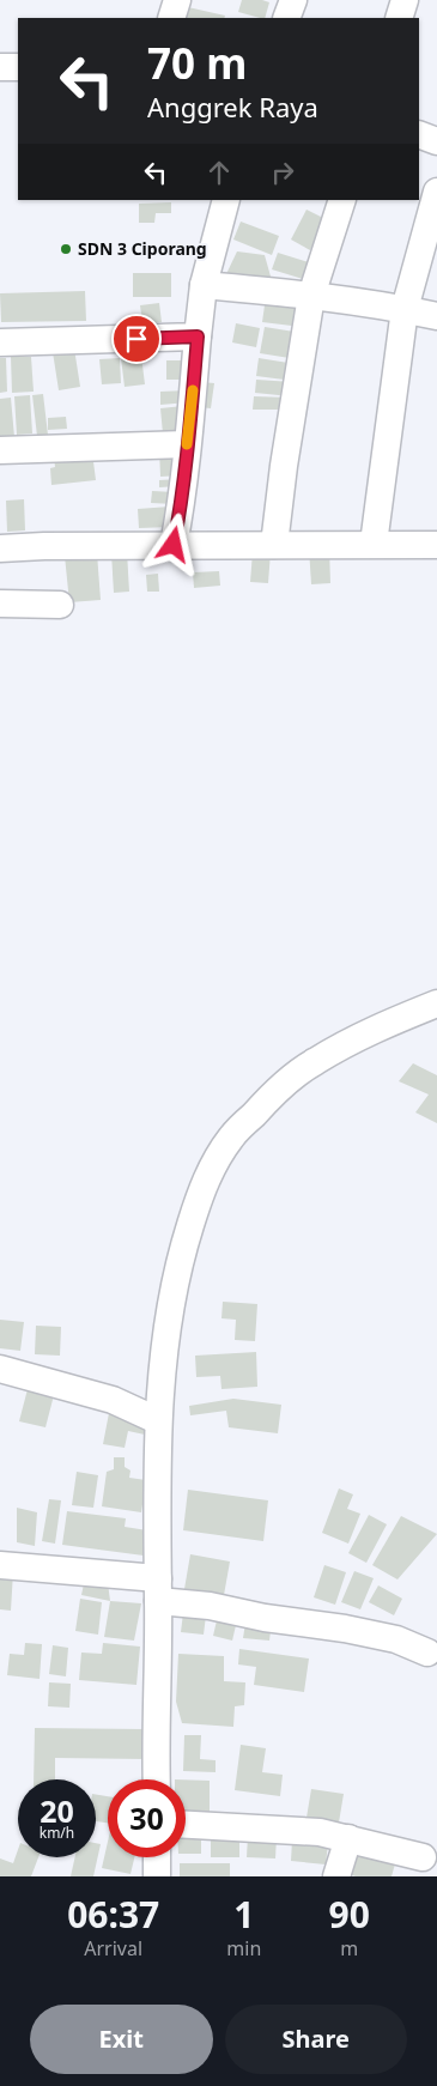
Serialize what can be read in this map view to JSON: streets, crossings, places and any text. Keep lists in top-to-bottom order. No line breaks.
{"places":["SDN 3 Ciporang"],"page":{"turn":["70 m","Anggrek Raya"],"speed":"20 km/h","limit":"30","eta":["06:37","Arrival","1","min","90","m"],"buttons":["Exit","Share"]}}
